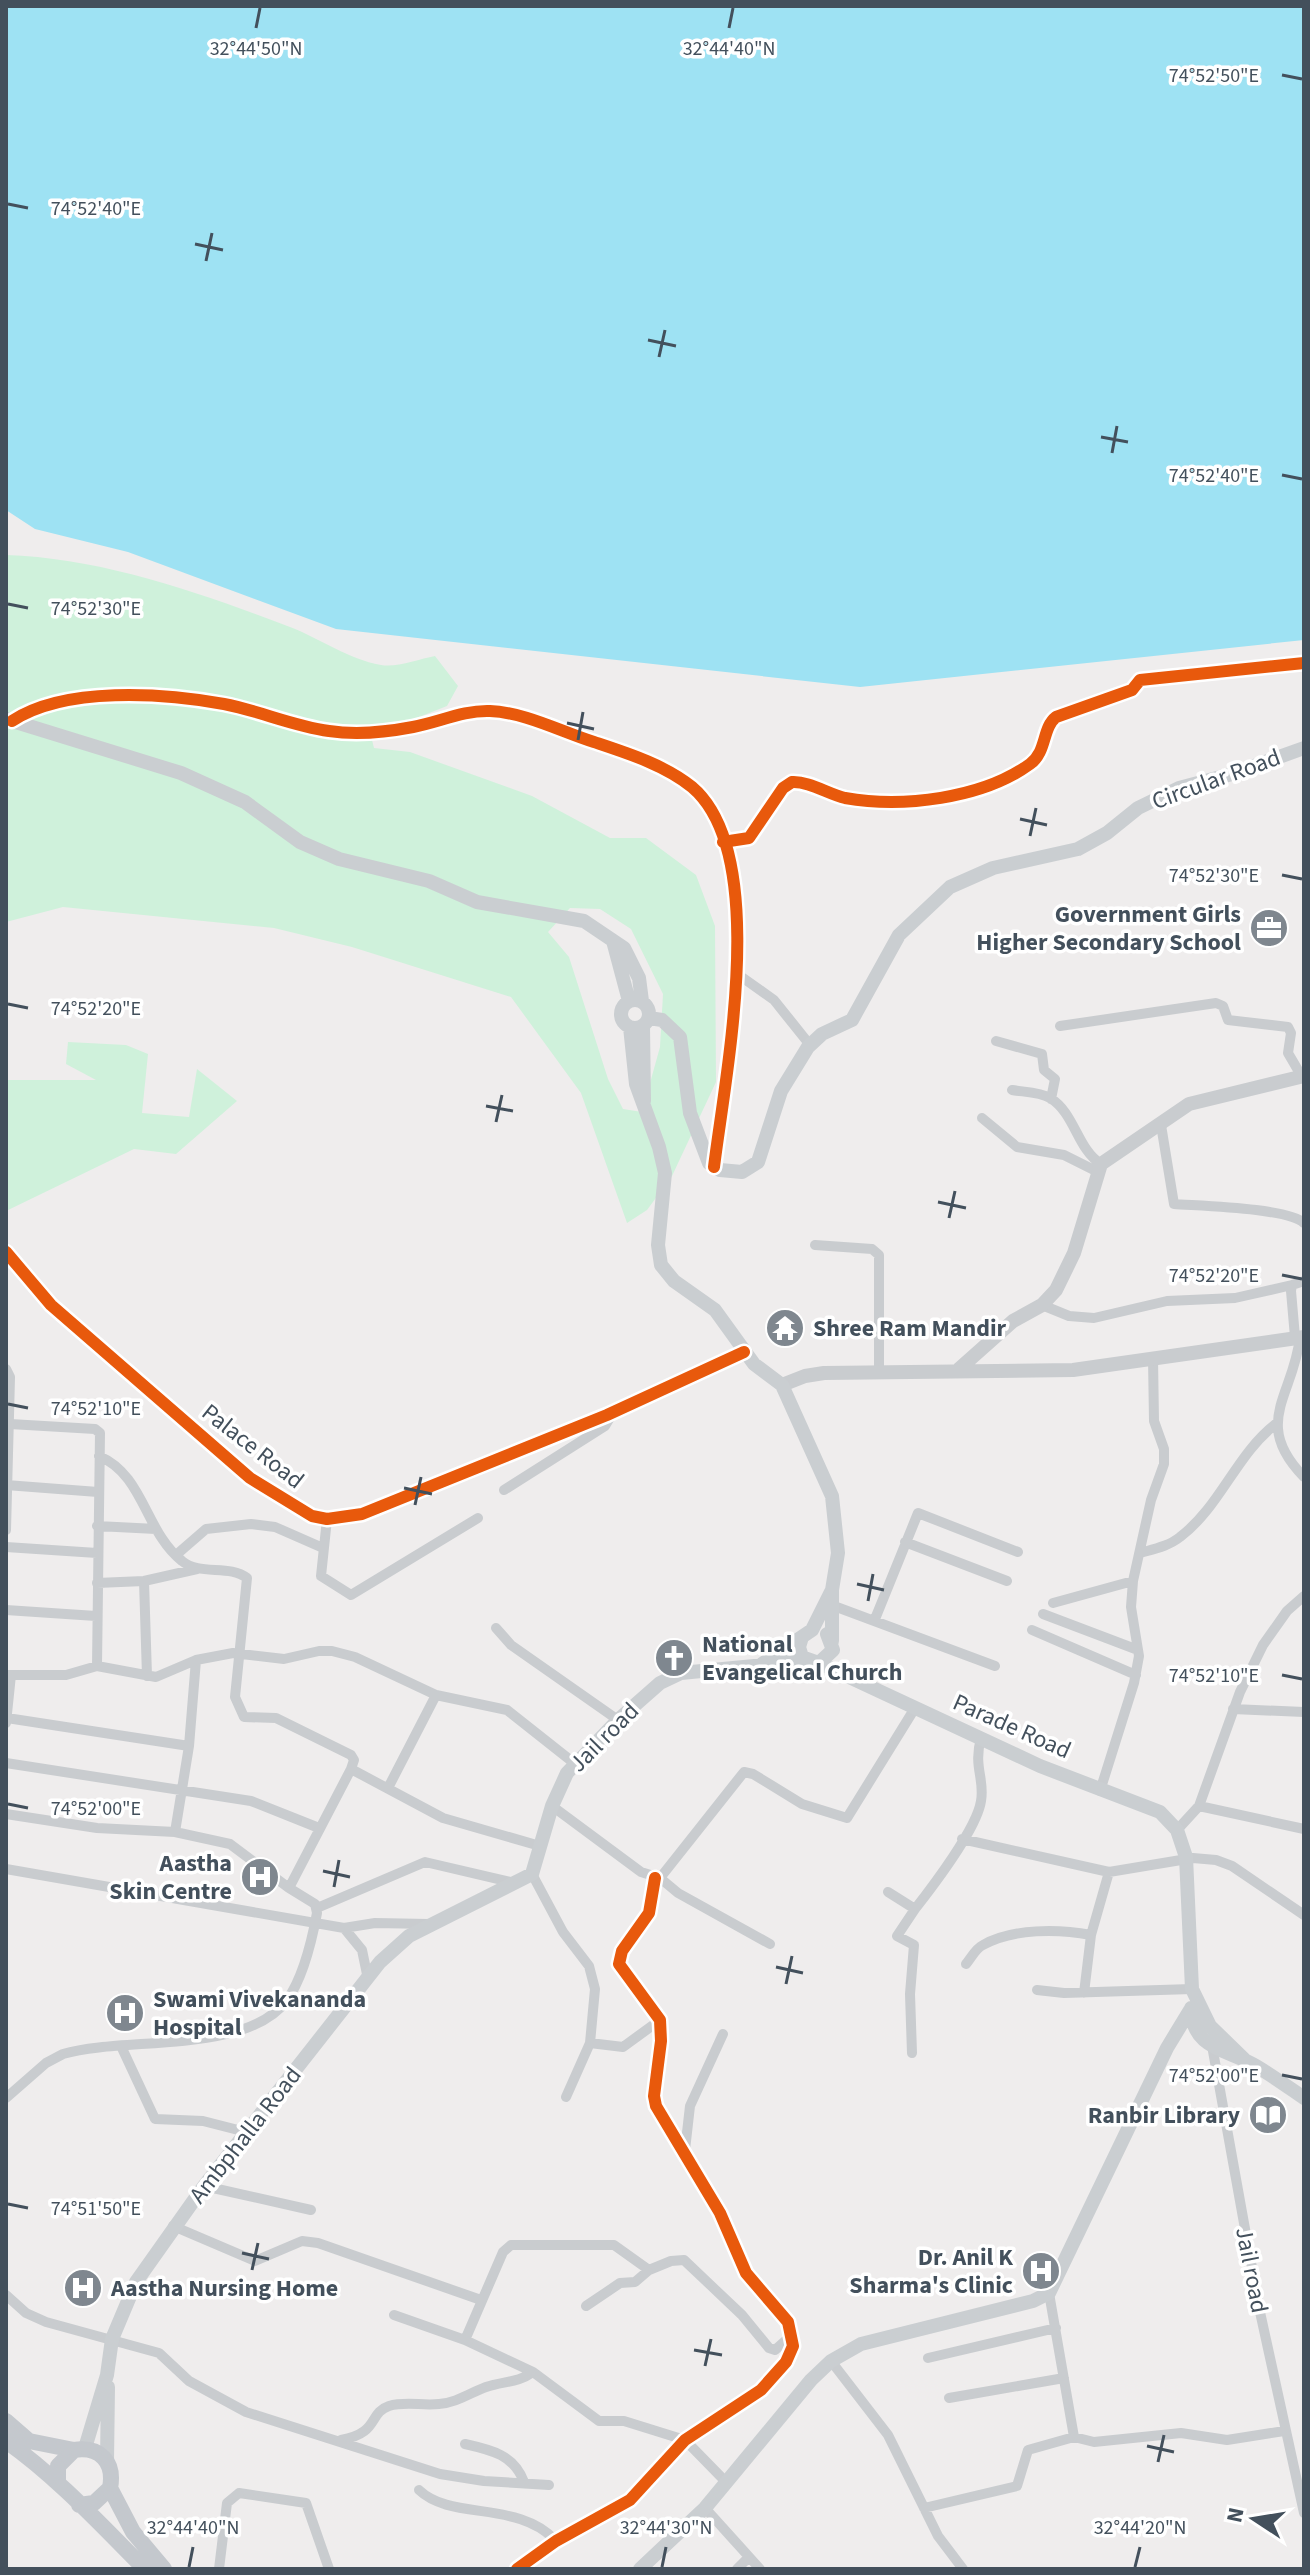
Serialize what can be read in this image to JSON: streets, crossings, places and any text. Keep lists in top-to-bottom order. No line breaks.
{"streets":{"main road":["Circular Road","Parade Road","Jail road","Ambphalla Road"],"street":["Palace Road"]},"crossings":[["Parade Road","Jail road"]],"places":{"office":["Government Girls Higher Secondary School"],"temple":["Shree Ram Mandir"],"church":["National Evangelical Church"],"hospital":["Aastha Skin Centre","Swami Vivekananda Hospital","Dr. Anil K Sharma's Clinic","Aastha Nursing Home"],"library":["Ranbir Library"]},"north":"left","coordinates":["32°44'50\"N","32°44'40\"N","74°52'50\"E","74°52'40\"E","74°52'30\"E","74°52'20\"E","74°52'10\"E","74°52'00\"E","74°51'50\"E","32°44'30\"N","32°44'20\"N"]}
